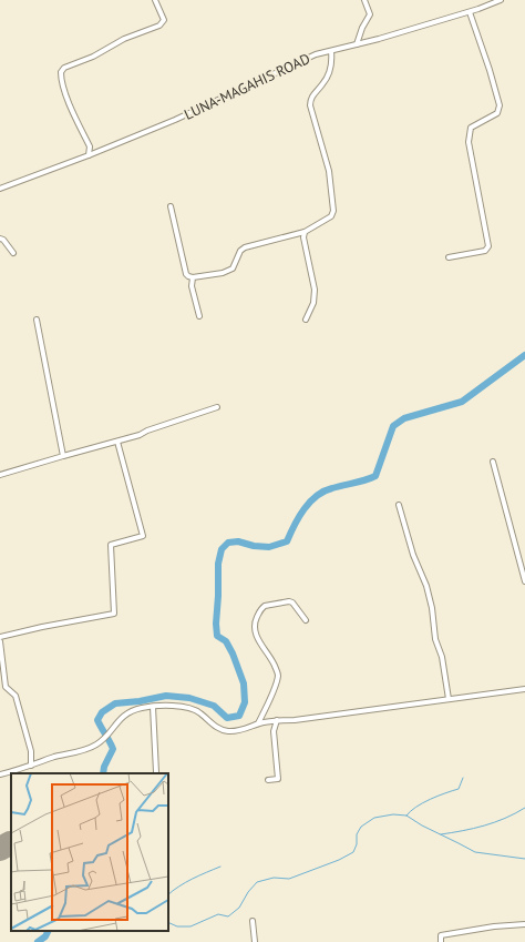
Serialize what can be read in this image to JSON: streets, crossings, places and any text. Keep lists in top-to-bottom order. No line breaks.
{"streets":{"street":["LUNA-MAGAHIS ROAD"]}}
